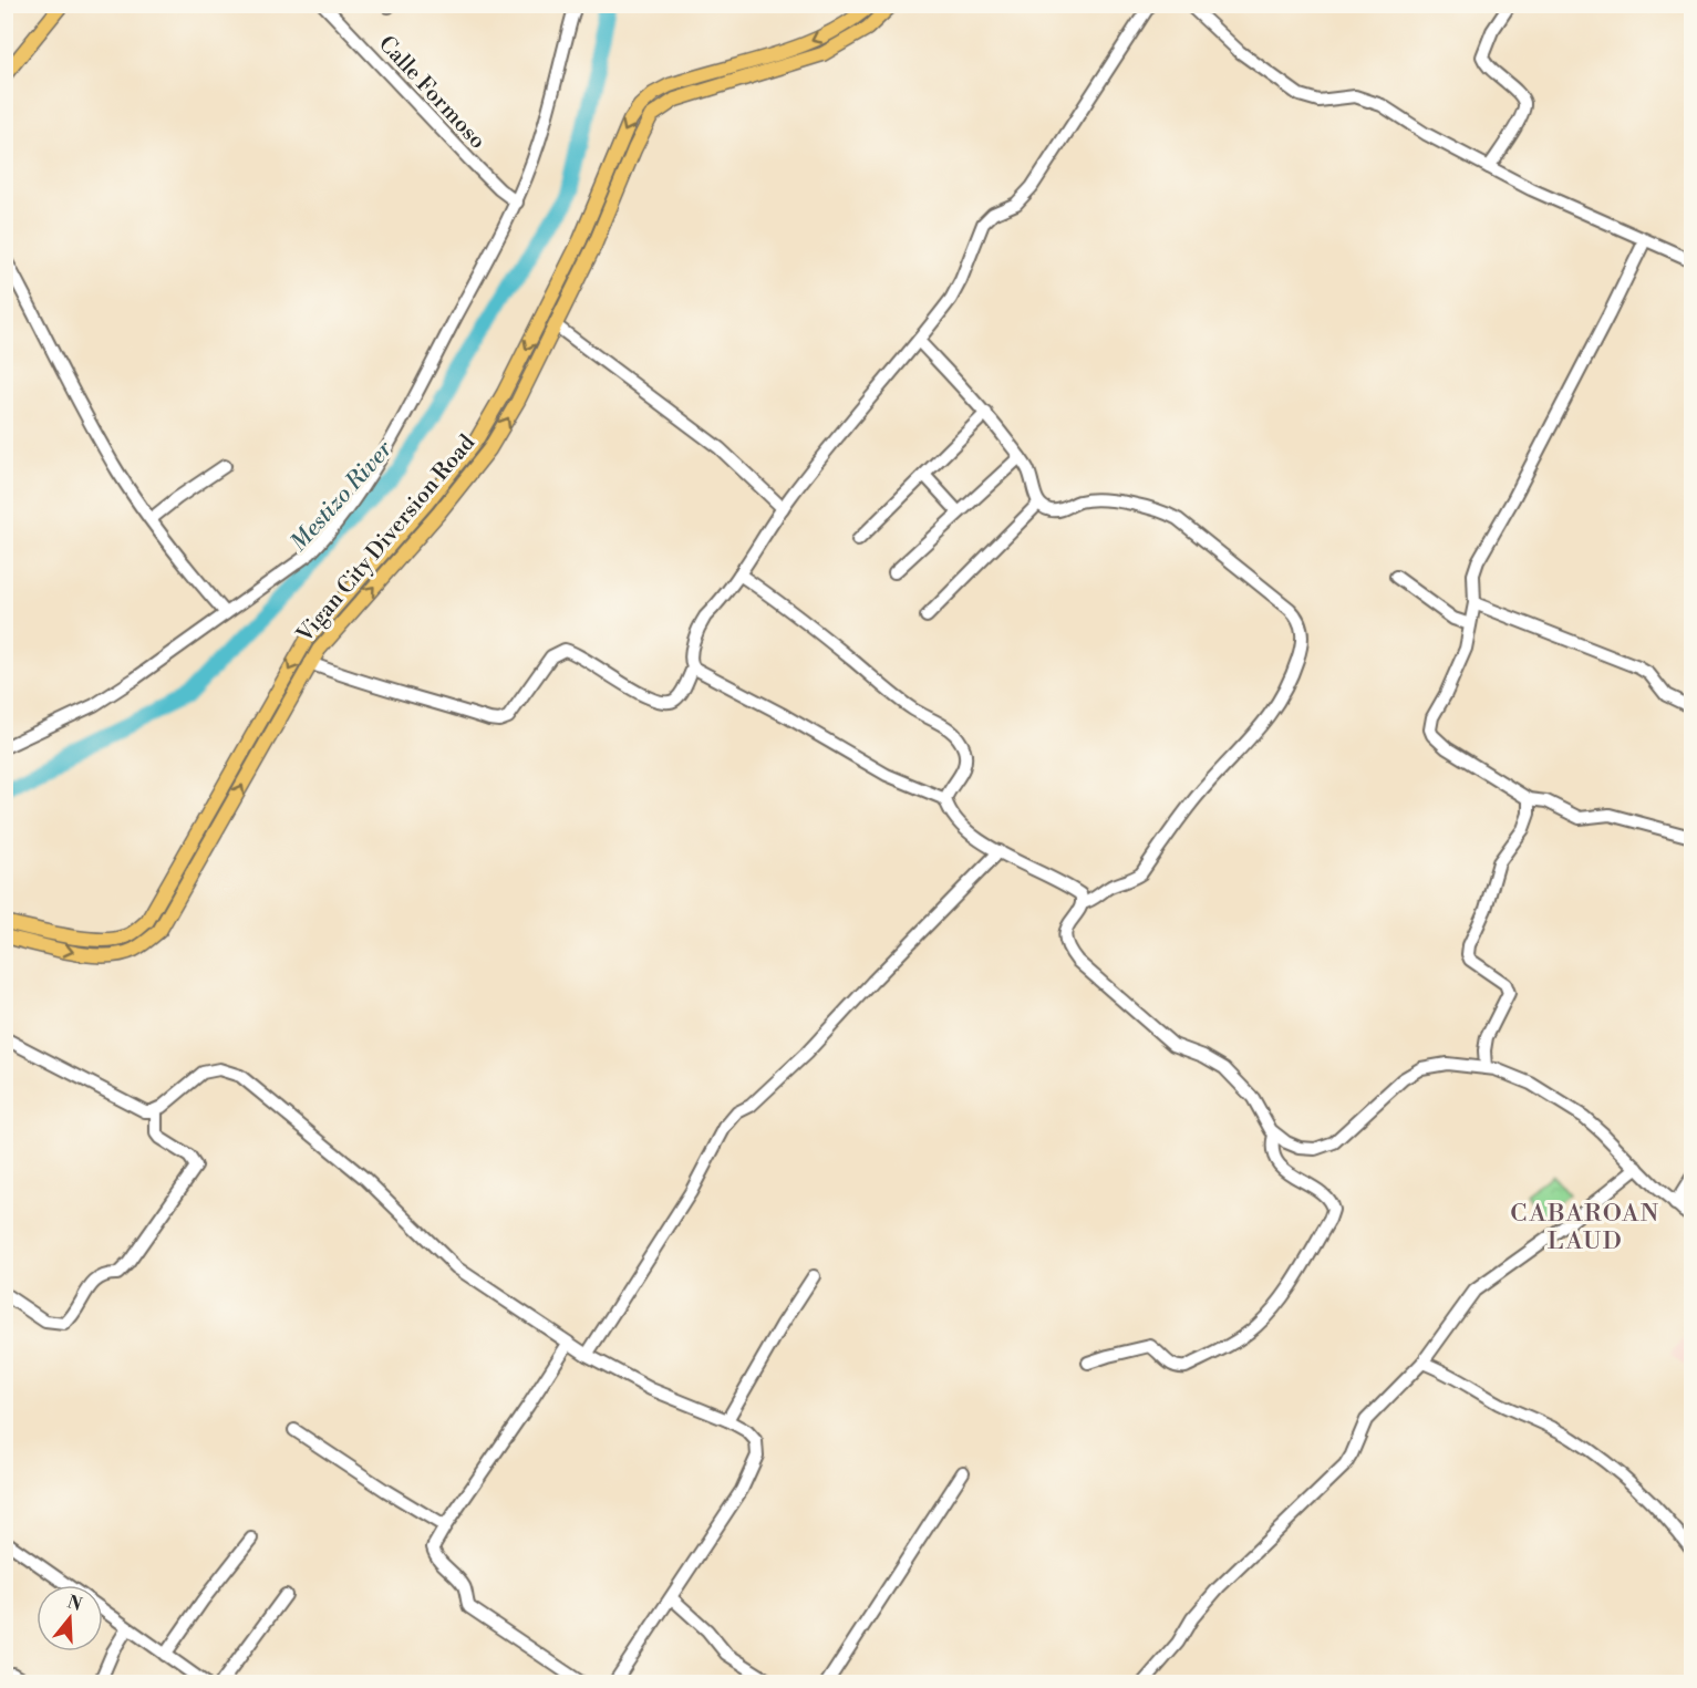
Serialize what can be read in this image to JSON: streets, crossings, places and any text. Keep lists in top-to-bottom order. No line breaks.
{"streets":{"main road":["Vigan City Diversion Road"],"street":["Calle Formoso"]},"districts":["CABAROAN LAUD"],"water":["Mestizo River"],"north":"top"}
